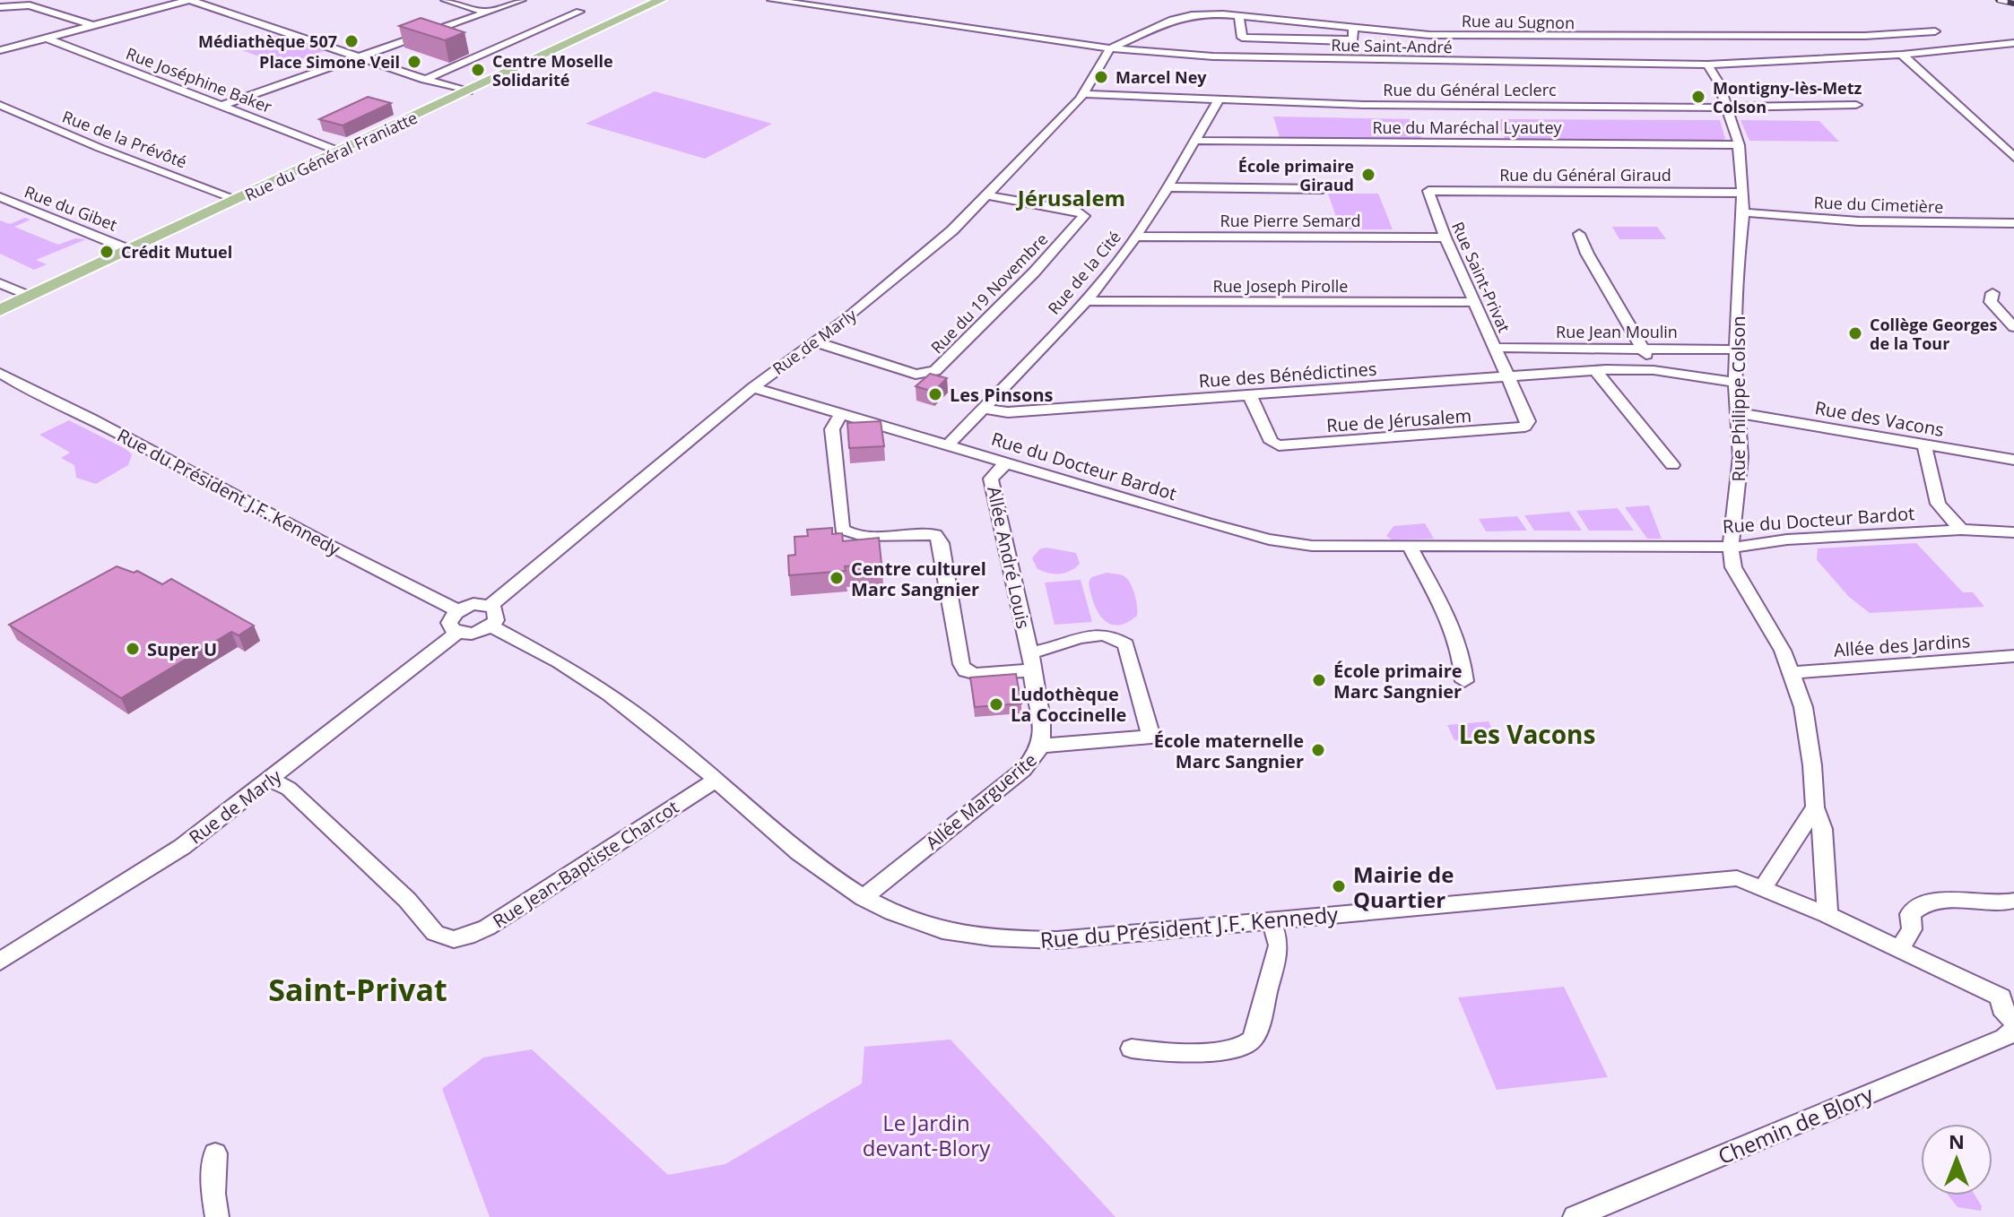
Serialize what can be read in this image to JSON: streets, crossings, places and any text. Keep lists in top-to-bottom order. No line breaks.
{"streets":{"main road":["Rue du Général Franiatte"],"street":["Rue au Sugnon","Rue Saint-André","Rue Joséphine Baker","Rue du Général Leclerc","Rue du Maréchal Lyautey","Rue de la Prévôté","Rue du Général Giraud","Rue du Cimetière","Rue du Gibet","Rue Pierre Semard","Rue de la Cité","Rue Saint-Privat","Rue Joseph Pirolle","Rue du 19 Novembre","Rue Jean Moulin","Rue de Marly","Rue des Bénédictines","Rue Philippe Colson","Rue des Vacons","Rue de Jérusalem","Rue du Docteur Bardot","Rue du Président J.F. Kennedy","Allée André Louis","Allée des Jardins","Allée Marguerite","Rue Jean-Baptiste Charcot","Chemin de Blory"]},"crossings":[["Rue au Sugnon","Rue Saint-André"],["Rue au Sugnon","Rue de Marly"],["Rue Saint-André","Rue de Marly"],["Rue Saint-André","Rue Philippe Colson"],["Rue Joséphine Baker","Rue du Général Franiatte"],["Rue du Général Leclerc","Rue de la Cité"],["Rue du Général Leclerc","Rue de Marly"],["Rue du Général Leclerc","Rue Philippe Colson"],["Rue du Maréchal Lyautey","Rue de la Cité"],["Rue du Maréchal Lyautey","Rue Philippe Colson"],["Rue de la Prévôté","Rue du Général Franiatte"],["Rue du Général Franiatte","Rue du Gibet"],["Rue du Général Giraud","Rue Saint-Privat"],["Rue du Général Giraud","Rue Philippe Colson"],["Rue du Cimetière","Rue Philippe Colson"],["Rue Pierre Semard","Rue de la Cité"],["Rue Pierre Semard","Rue Saint-Privat"],["Rue de la Cité","Rue Joseph Pirolle"],["Rue de la Cité","Rue des Bénédictines"],["Rue de la Cité","Rue du Docteur Bardot"],["Rue Saint-Privat","Rue Joseph Pirolle"],["Rue Saint-Privat","Rue Jean Moulin"],["Rue Saint-Privat","Rue des Bénédictines"],["Rue Saint-Privat","Rue de Jérusalem"],["Rue du 19 Novembre","Rue de Marly"],["Rue Jean Moulin","Rue Philippe Colson"],["Rue de Marly","Rue du Docteur Bardot"],["Rue de Marly","Rue du Président J.F. Kennedy"],["Rue de Marly","Rue Jean-Baptiste Charcot"],["Rue des Bénédictines","Rue Philippe Colson"],["Rue des Bénédictines","Rue de Jérusalem"],["Rue Philippe Colson","Rue des Vacons"],["Rue Philippe Colson","Rue du Docteur Bardot"],["Rue Philippe Colson","Rue du Président J.F. Kennedy"],["Rue Philippe Colson","Allée des Jardins"],["Rue du Docteur Bardot","Allée André Louis"],["Rue du Président J.F. Kennedy","Allée Marguerite"],["Rue du Président J.F. Kennedy","Rue Jean-Baptiste Charcot"],["Allée André Louis","Allée Marguerite"]],"districts":["Jérusalem","Les Vacons","Saint-Privat"],"parks":["Le Jardin devant-Blory"],"places":["Médiathèque 507","Place Simone Veil","Centre Moselle Solidarité","Marcel Ney","Montigny-lès-Metz Colson","École primaire Giraud","Crédit Mutuel","Collège Georges de la Tour","Les Pinsons","Centre culturel Marc Sangnier","Super U","École primaire Marc Sangnier","Ludothèque La Coccinelle","École maternelle Marc Sangnier","Mairie de Quartier"],"north":"top"}
